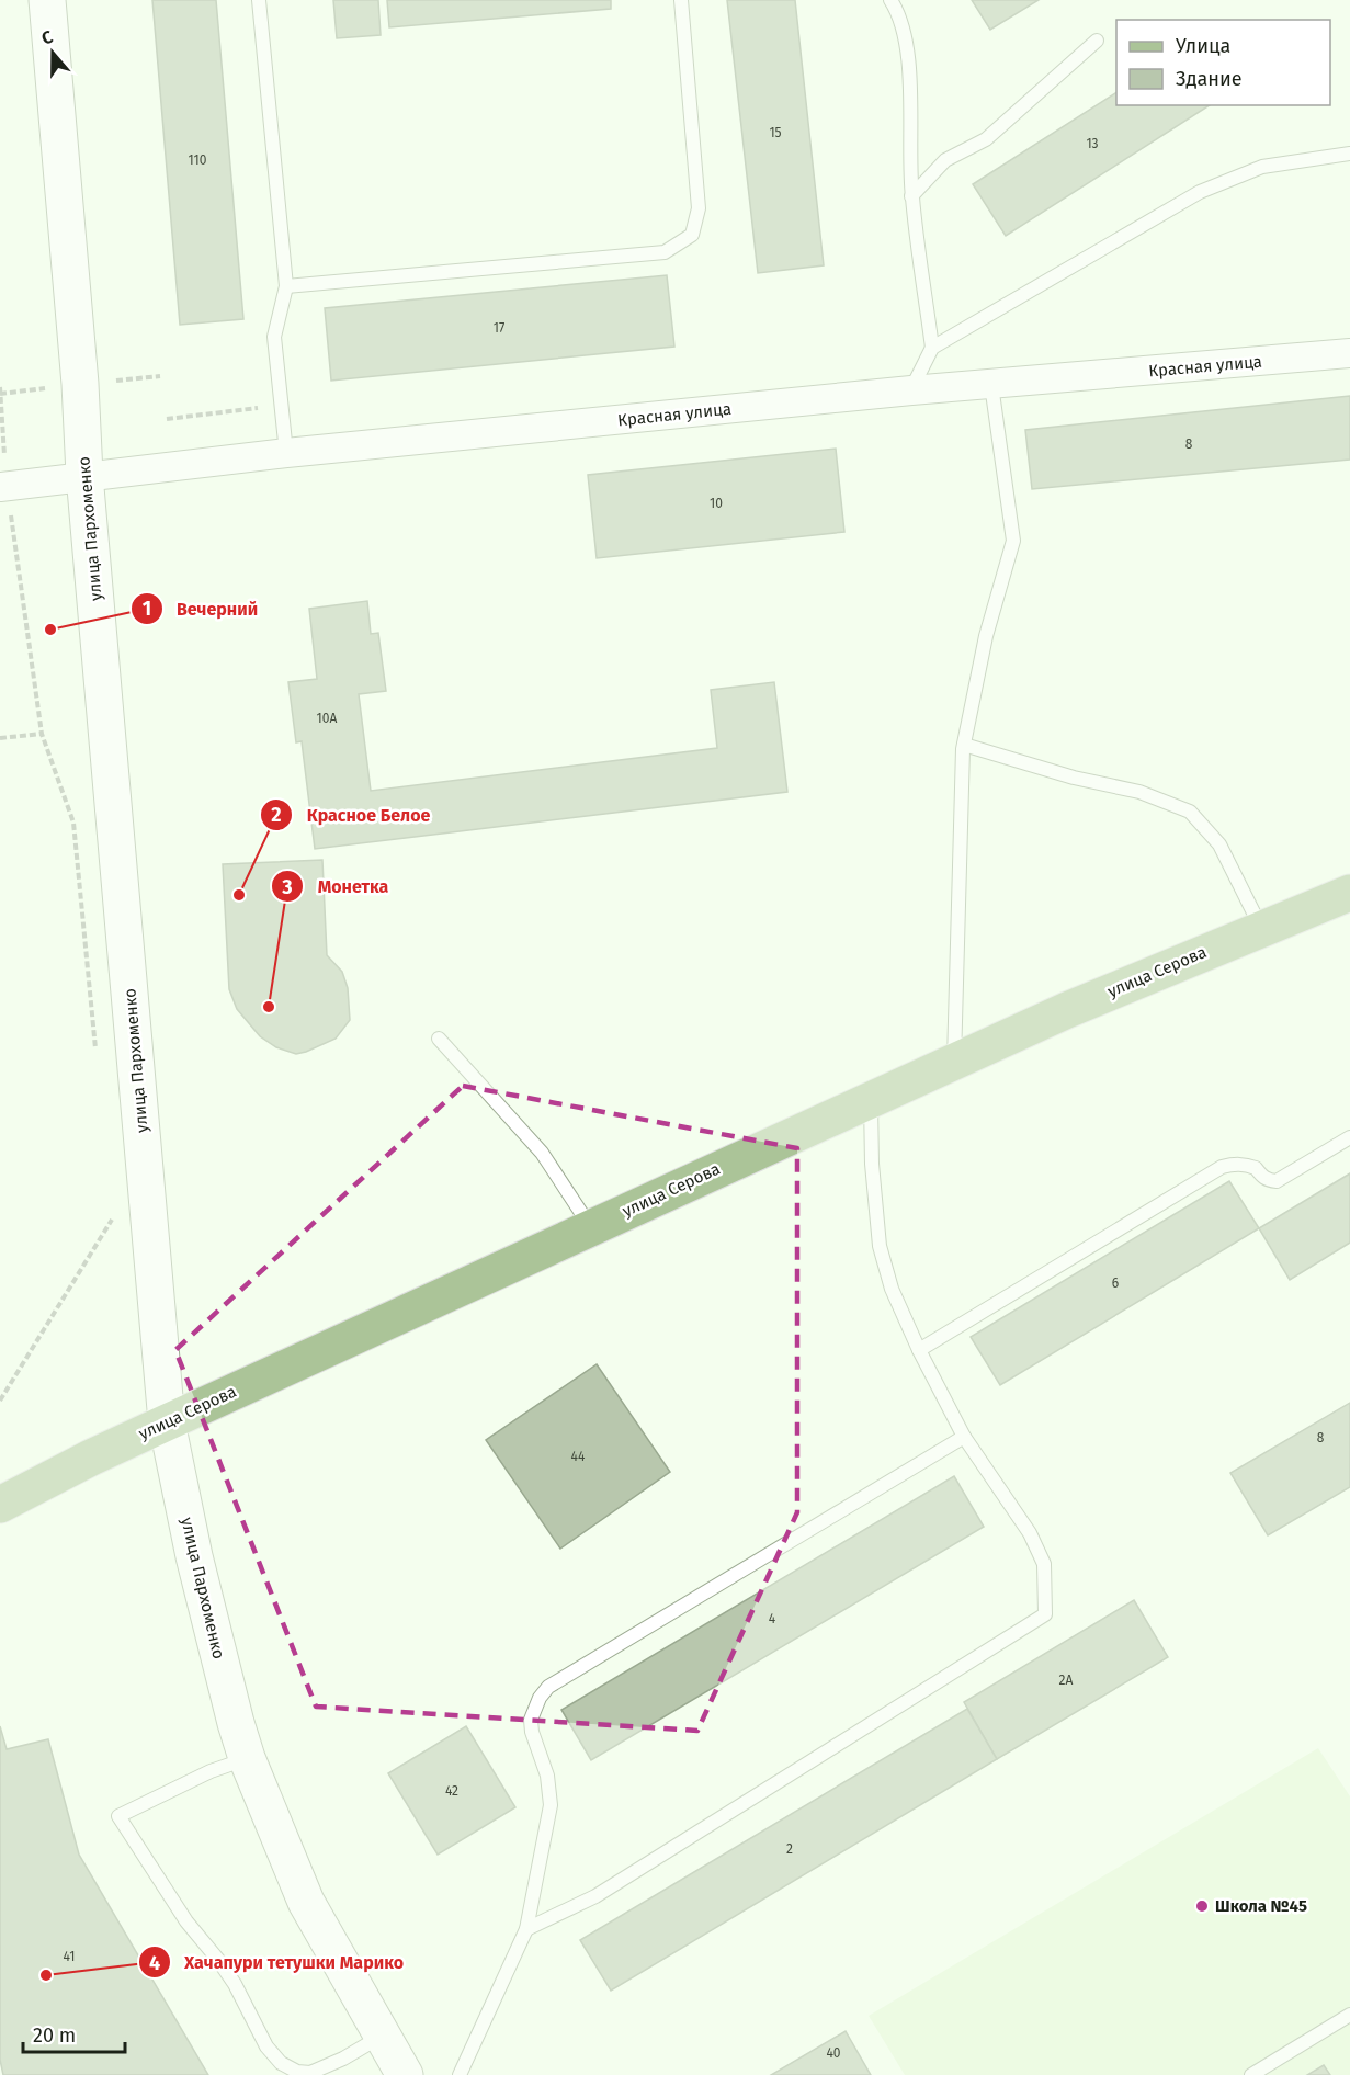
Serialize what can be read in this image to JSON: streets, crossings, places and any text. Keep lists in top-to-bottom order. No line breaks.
{"streets":{"main road":["улица Пархоменко","улица Серова"],"street":["Красная улица"]},"crossings":[["Красная улица","улица Пархоменко"],["улица Пархоменко","улица Серова"]],"places":["Вечерний","Красное Белое","Монетка","Школа №45","Хачапури тетушки Марико"],"house_numbers":["15","13","110","17","8","10","10А","6","8","44","4","2А","42","2","41","40"],"legend":["Улица","Здание"],"scale_bar":"20 m","north":"top"}
